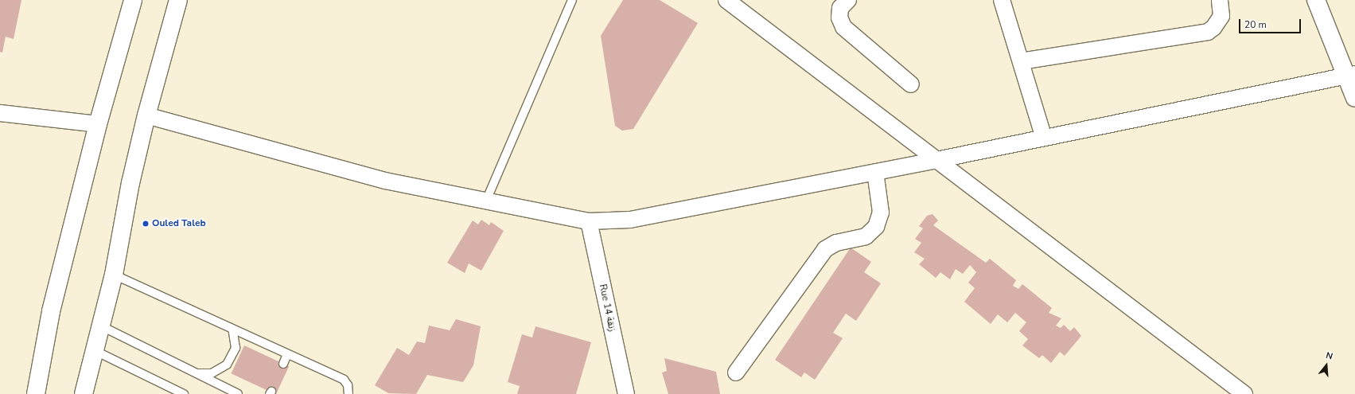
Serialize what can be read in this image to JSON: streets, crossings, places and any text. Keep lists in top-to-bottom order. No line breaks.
{"streets":{"street":["Rue 14 زنقة"]},"places":["Ouled Taleb"],"scale_bar":"20 m","north":"top"}
